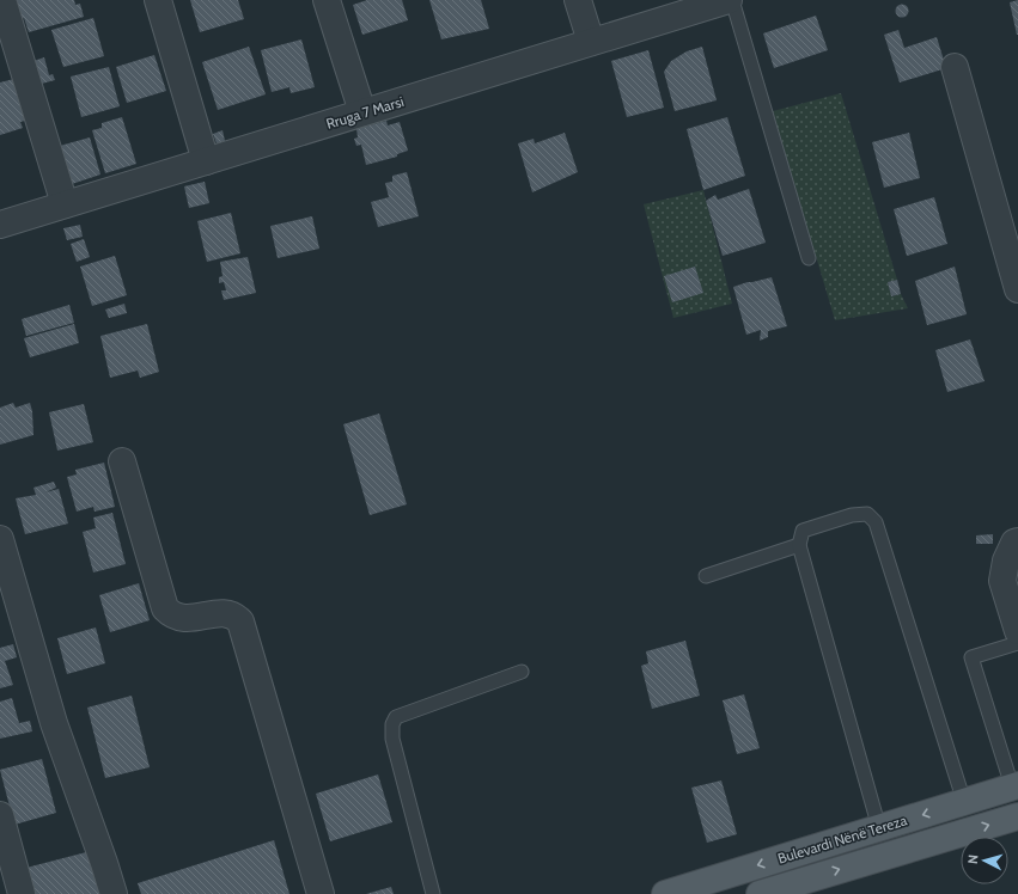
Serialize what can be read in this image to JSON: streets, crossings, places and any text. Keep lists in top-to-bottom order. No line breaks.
{"streets":{"main road":["Bulevardi Nënë Tereza"],"street":["Rruga 7 Marsi"]},"north":"left"}
